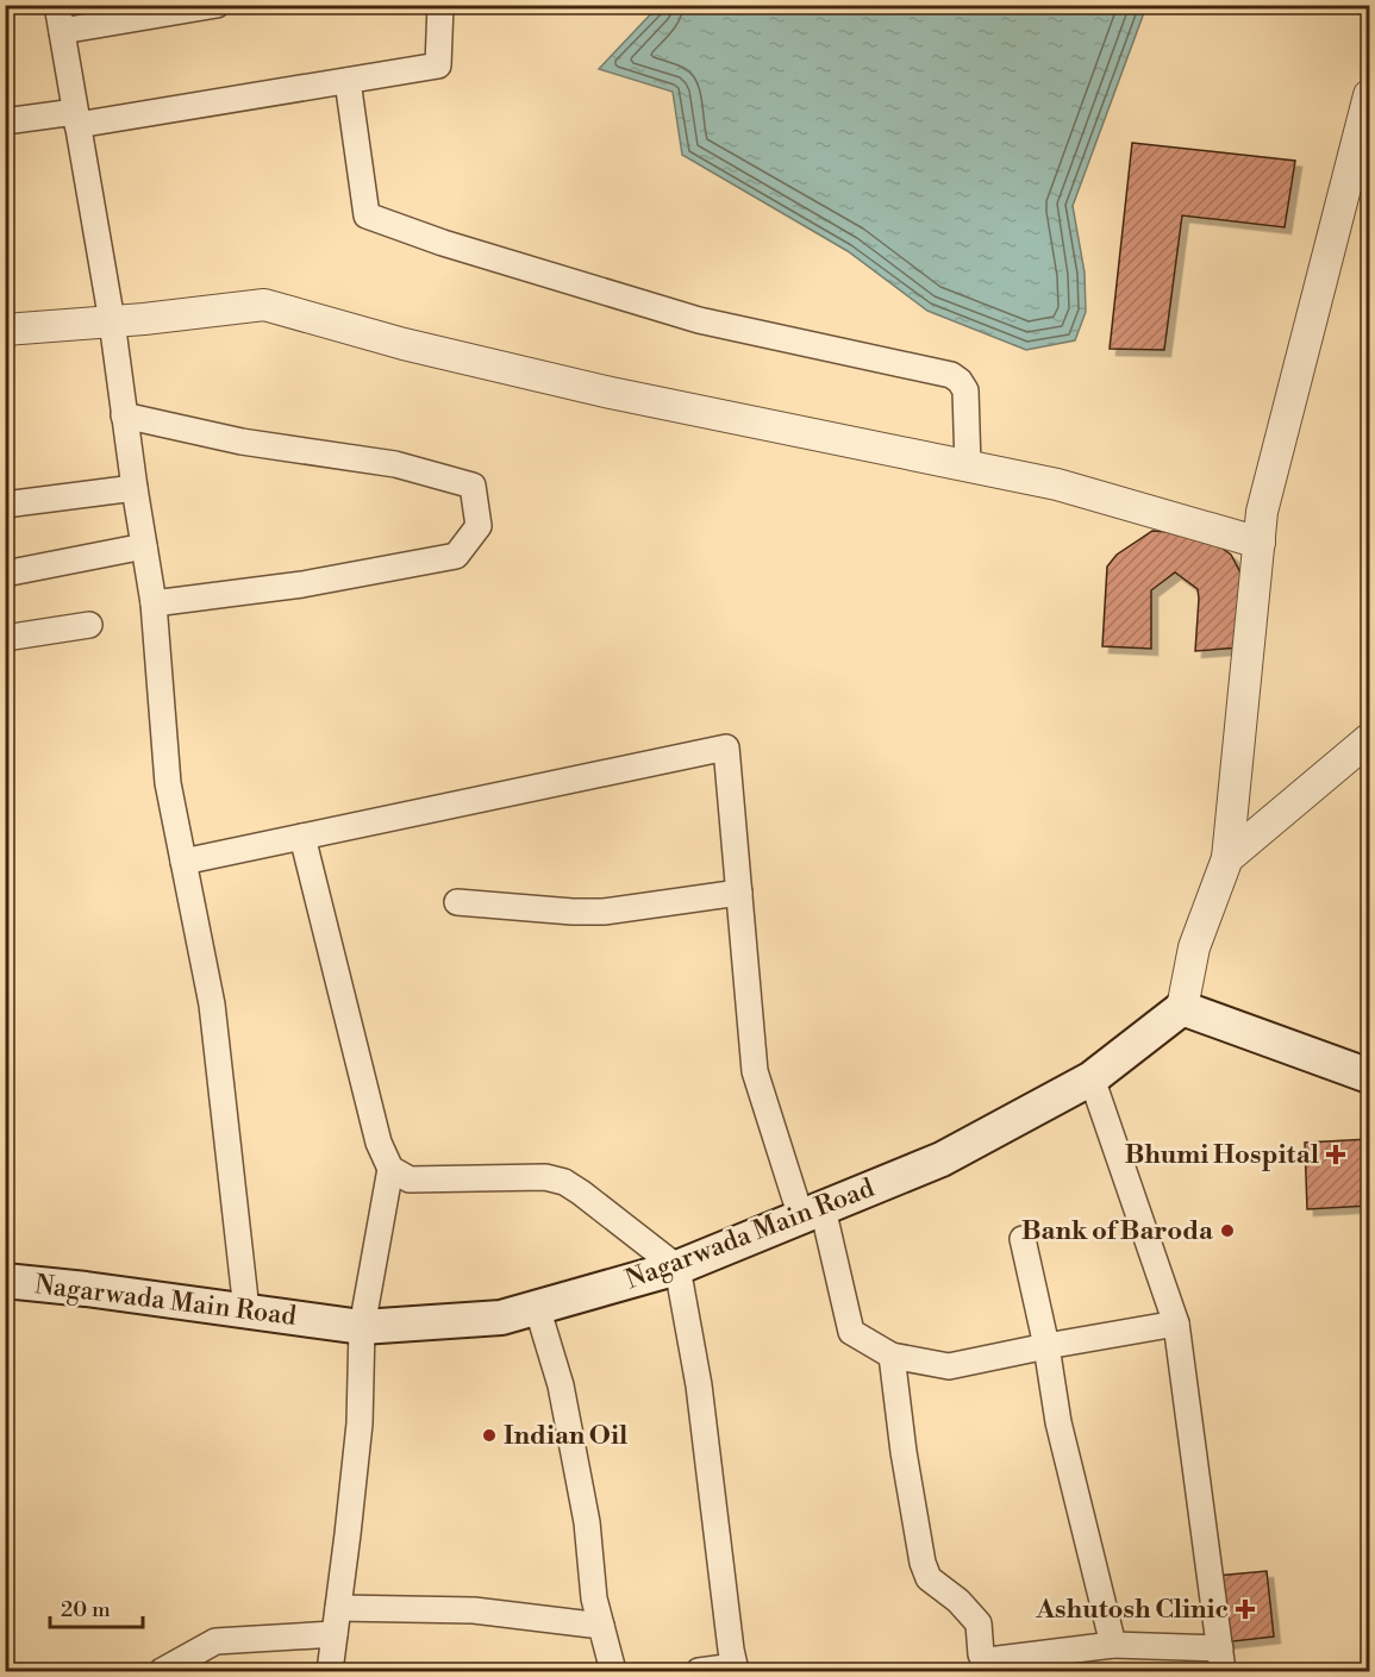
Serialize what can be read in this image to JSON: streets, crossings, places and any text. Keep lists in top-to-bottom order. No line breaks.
{"streets":{"main road":["Nagarwada Main Road"]},"places":{"health":["Bhumi Hospital","Ashutosh Clinic"],"other":["Bank of Baroda","Indian Oil"]},"scale_bar":"20 m"}
